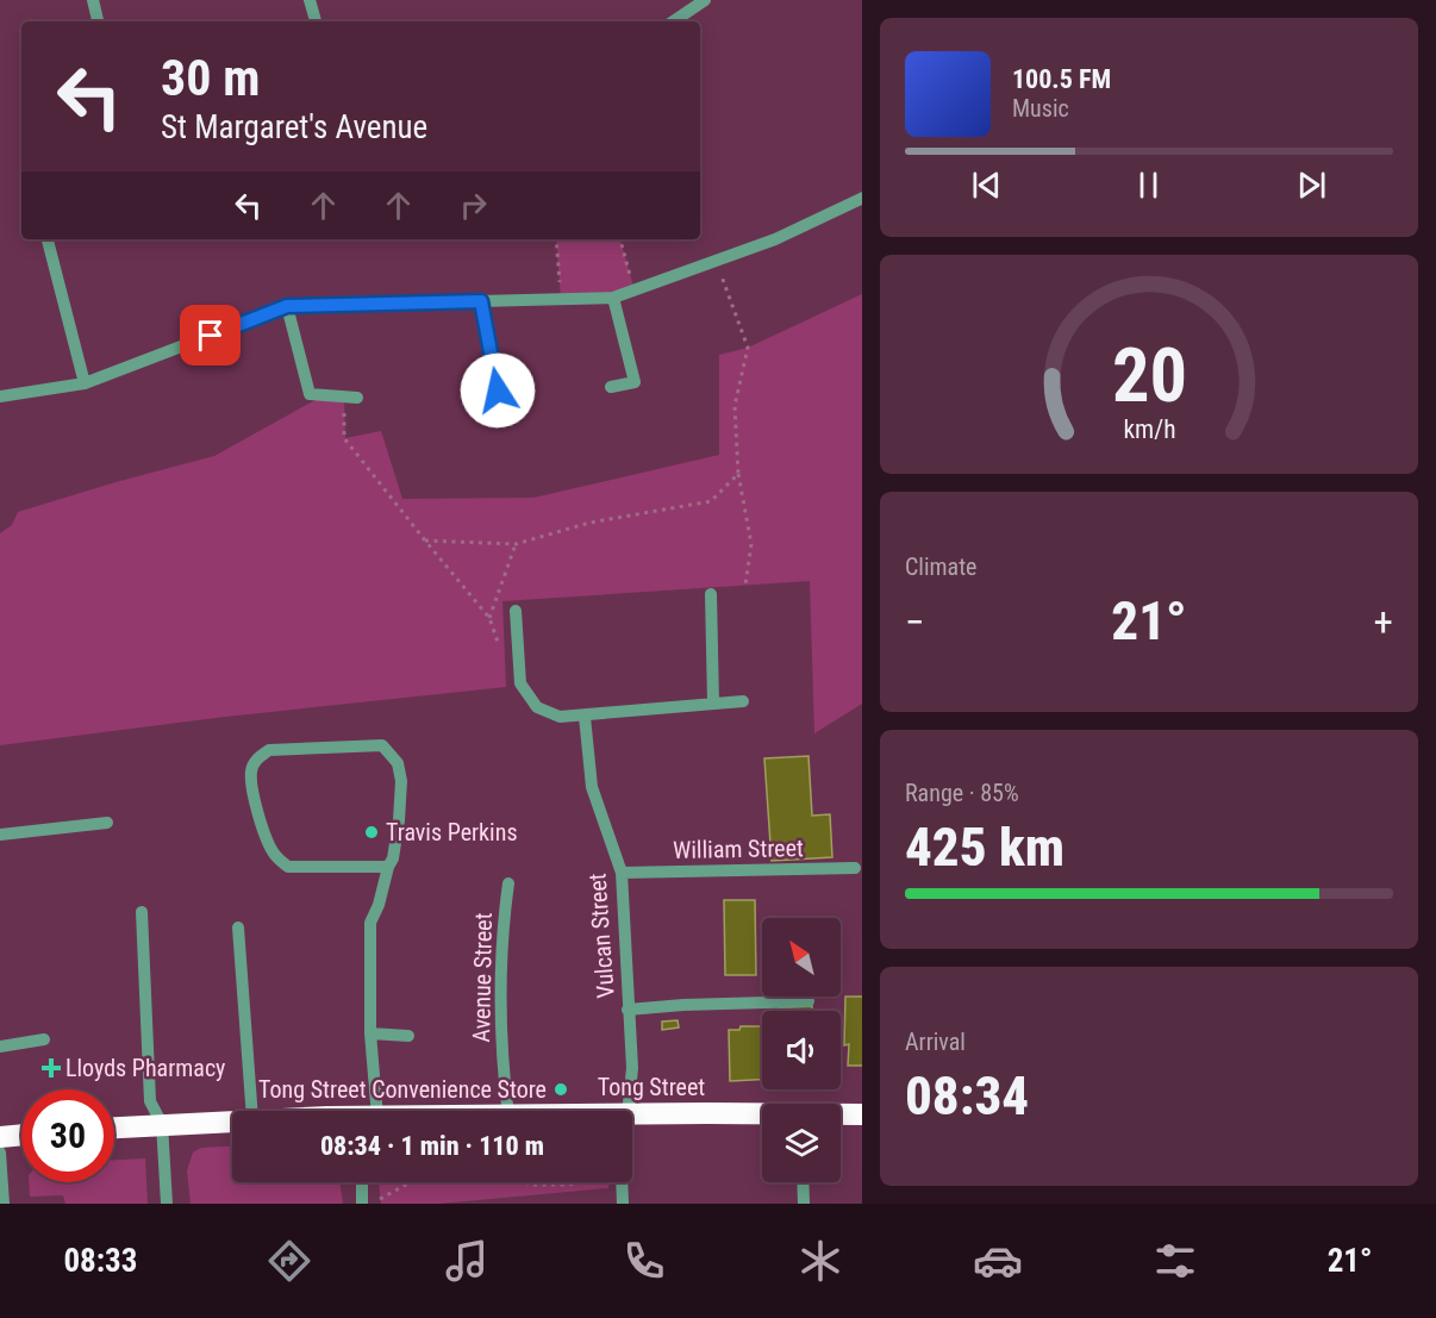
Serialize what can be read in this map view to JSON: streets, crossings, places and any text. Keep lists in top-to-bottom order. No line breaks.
{"streets":{"highway":["Tong Street"],"street":["William Street","Vulcan Street","Avenue Street"]},"crossings":[["William Street","Vulcan Street"]],"places":{"other":["Travis Perkins","Tong Street Convenience Store"],"health":["Lloyds Pharmacy"]},"north":"top left","page":{"turn":["30 m","St Margaret's Avenue"],"song":["100.5 FM","Music"],"tile":["Climate",["Range · 85%","425 km"],["Arrival","08:34"]],"heat":["−","21°","+"],"limit":"30","trip":"08:34 · 1 min · 110 m","tabs":["08:33","21°"],"gauge":["20","km/h"]}}
